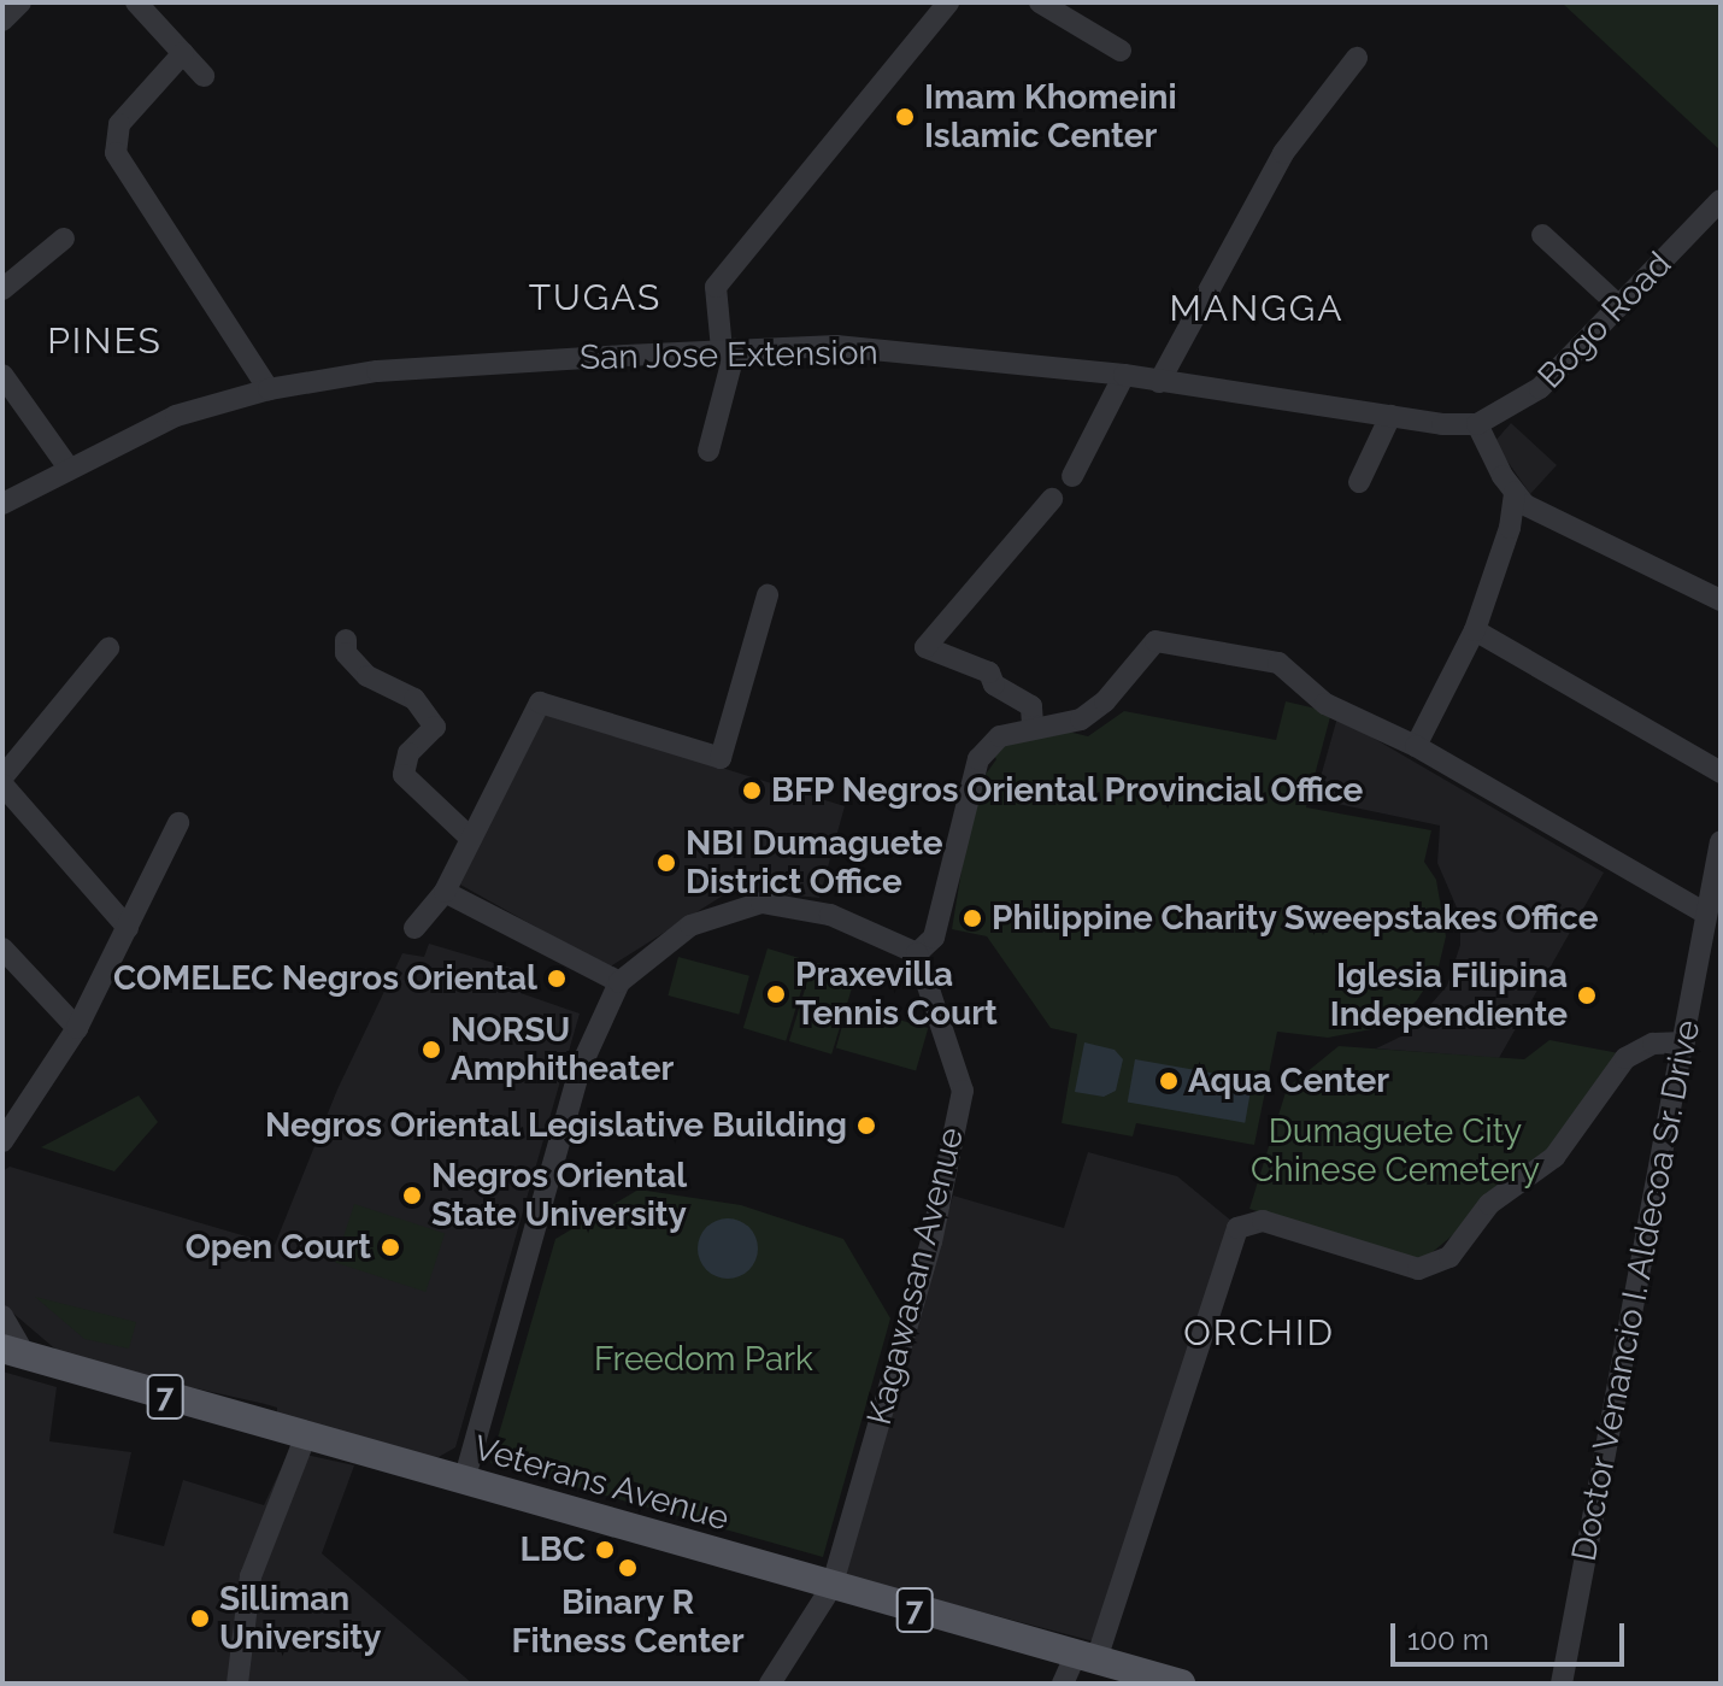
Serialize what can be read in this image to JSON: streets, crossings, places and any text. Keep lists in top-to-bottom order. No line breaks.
{"streets":{"main road":["7","Veterans Avenue"],"street":["Bogo Road","San Jose Extension","Kagawasan Avenue","Doctor Venancio I. Aldecoa Sr. Drive"]},"crossings":[["Bogo Road","San Jose Extension"],["Kagawasan Avenue","Veterans Avenue"]],"districts":["TUGAS","MANGGA","PINES","ORCHID"],"parks":["Dumaguete City Chinese Cemetery","Freedom Park"],"places":["Imam Khomeini Islamic Center","BFP Negros Oriental Provincial Office","NBI Dumaguete District Office","Philippine Charity Sweepstakes Office","COMELEC Negros Oriental","Praxevilla Tennis Court","Iglesia Filipina Independiente","NORSU Amphitheater","Aqua Center","Negros Oriental Legislative Building","Negros Oriental State University","Open Court","LBC","Binary R Fitness Center","Silliman University"],"scale_bar":"100 m"}
